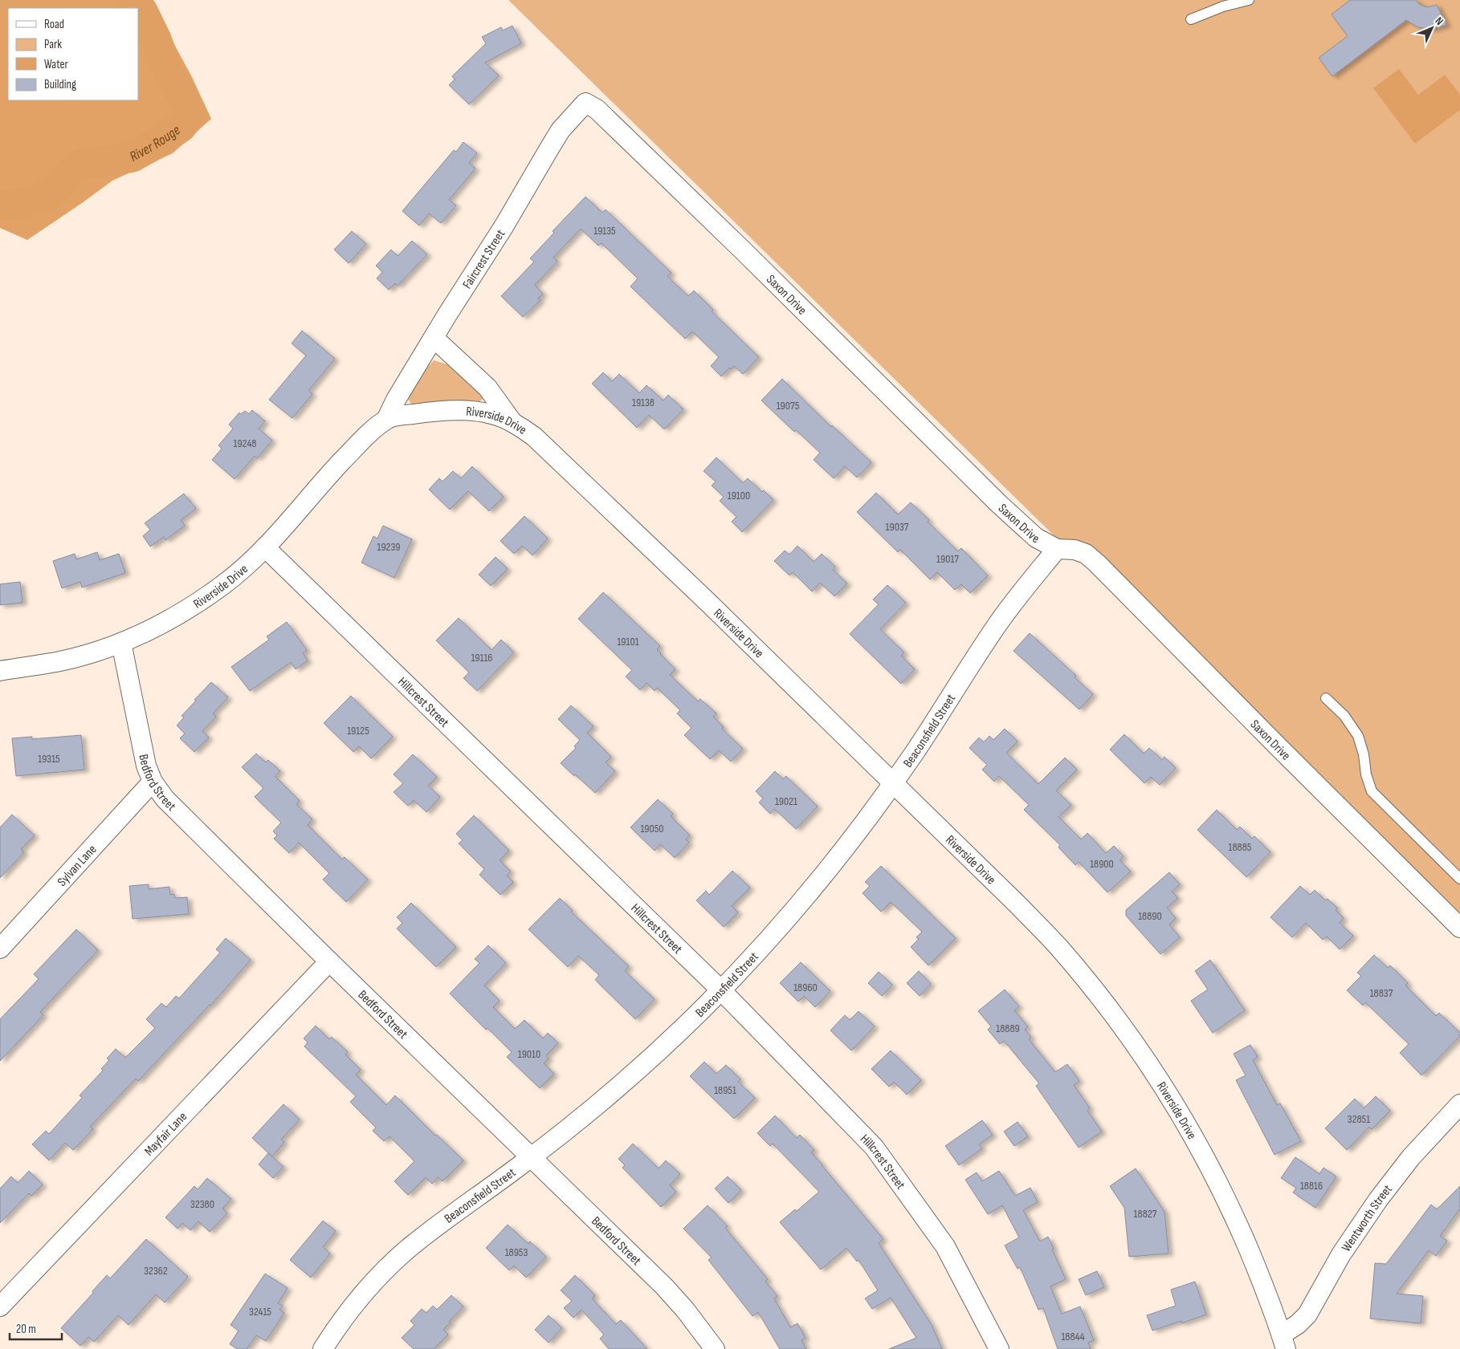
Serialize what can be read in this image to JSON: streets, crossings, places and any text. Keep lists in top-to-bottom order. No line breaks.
{"streets":{"street":["Faircrest Street","Saxon Drive","Riverside Drive","Hillcrest Street","Beaconsfield Street","Bedford Street","Sylvan Lane","Mayfair Lane","Wentworth Street"]},"crossings":[["Faircrest Street","Saxon Drive"],["Faircrest Street","Riverside Drive"],["Saxon Drive","Beaconsfield Street"],["Riverside Drive","Hillcrest Street"],["Riverside Drive","Beaconsfield Street"],["Riverside Drive","Bedford Street"],["Riverside Drive","Wentworth Street"],["Hillcrest Street","Beaconsfield Street"],["Beaconsfield Street","Bedford Street"],["Bedford Street","Sylvan Lane"],["Bedford Street","Mayfair Lane"]],"water":["River Rouge"],"house_numbers":["19135","19138","19075","19248","19100","19037","19239","19017","19101","19116","19125","19315","19021","19050","18885","18900","18890","18960","18837","18889","19010","18951","32851","18816","32380","18827","18953","32362","32415","18844"],"legend":["Road","Park","Water","Building"],"scale_bar":"20 m","north":"top right"}
